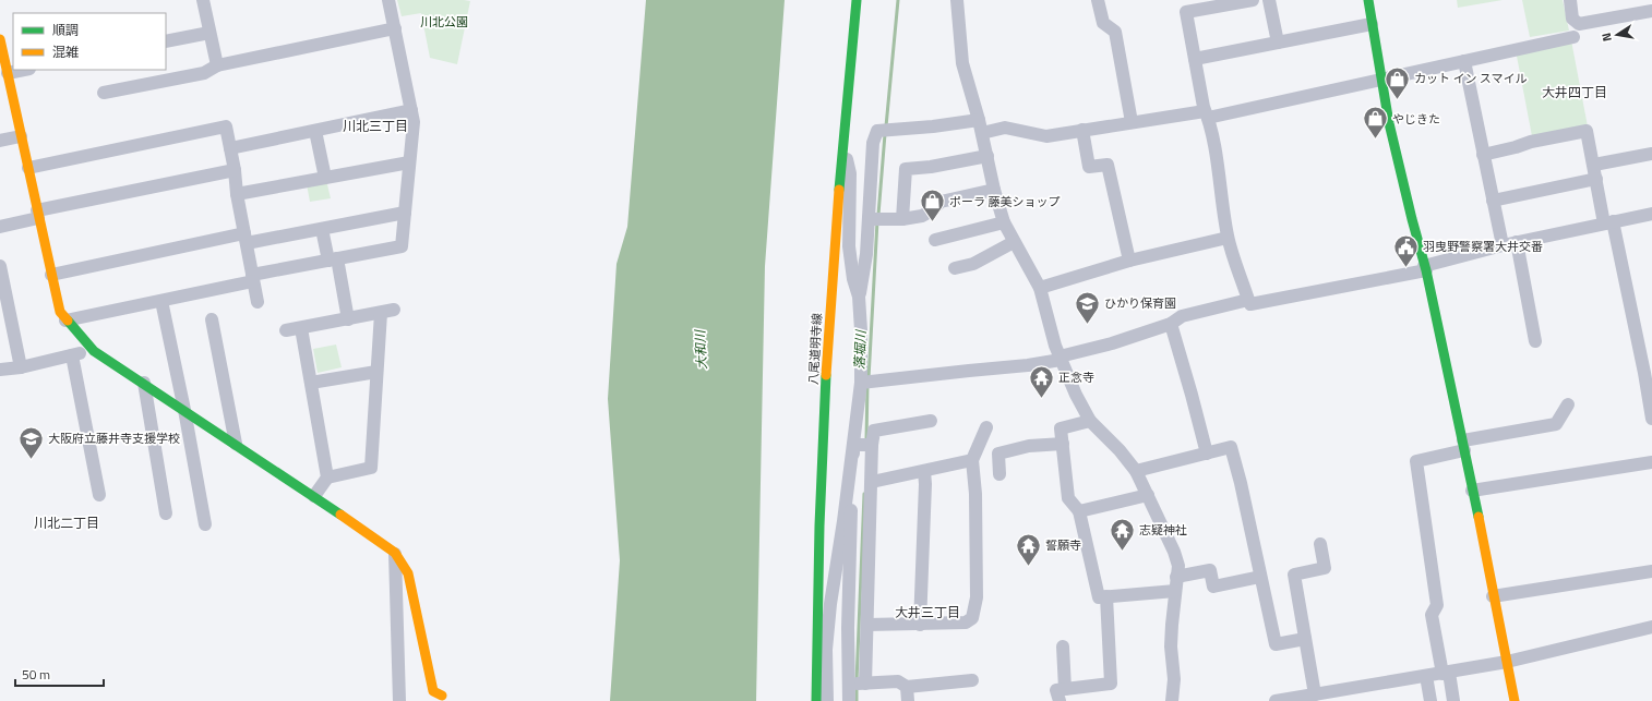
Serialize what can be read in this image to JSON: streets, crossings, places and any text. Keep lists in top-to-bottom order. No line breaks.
{"streets":{"street":["八尾道明寺線"]},"districts":["大井四丁目","川北三丁目","川北二丁目","大井三丁目"],"water":["大和川","落堀川"],"parks":["川北公園"],"places":{"shop":["カット イン スマイル","やじきた","ポーラ 藤美ショップ"],"public building":["羽曳野警察署大井交番"],"school or university":["ひかり保育園","大阪府立藤井寺支援学校"],"temple":["正念寺","志疑神社","誓願寺"]},"legend":["順調","混雑"],"scale_bar":"50 m","north":"left"}
